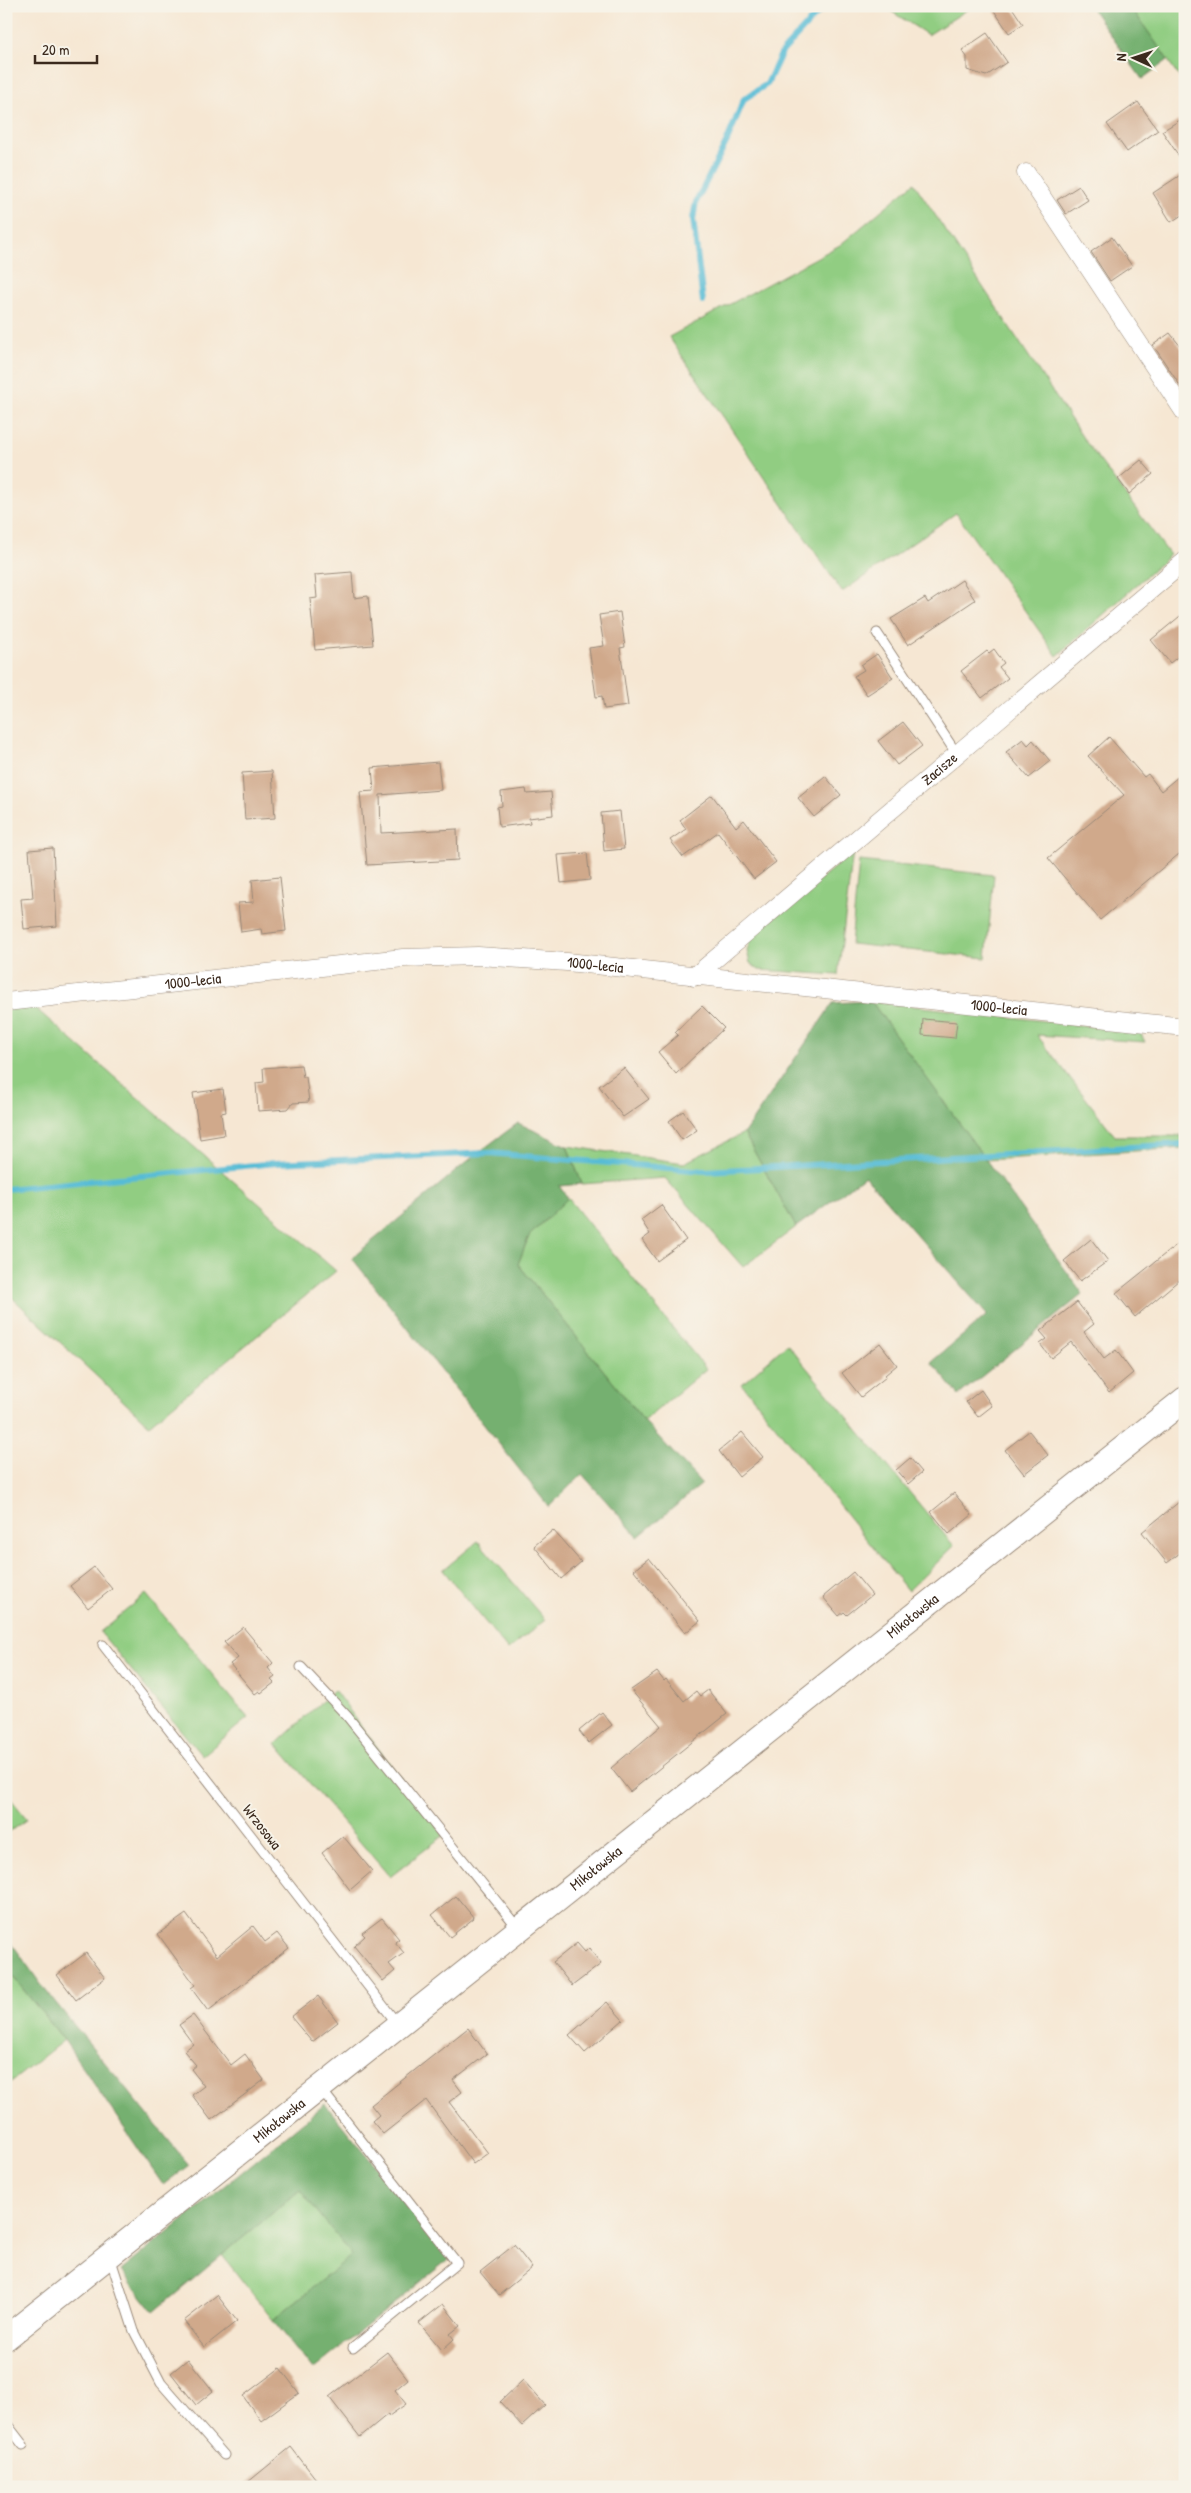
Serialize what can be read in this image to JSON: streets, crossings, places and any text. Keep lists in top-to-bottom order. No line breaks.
{"streets":{"main road":["Mikołowska"],"street":["Zacisze","1000-lecia"],"lane":["Wrzosowa"]},"crossings":[["Zacisze","1000-lecia"],["Mikołowska","Wrzosowa"]],"scale_bar":"20 m","north":"left"}
